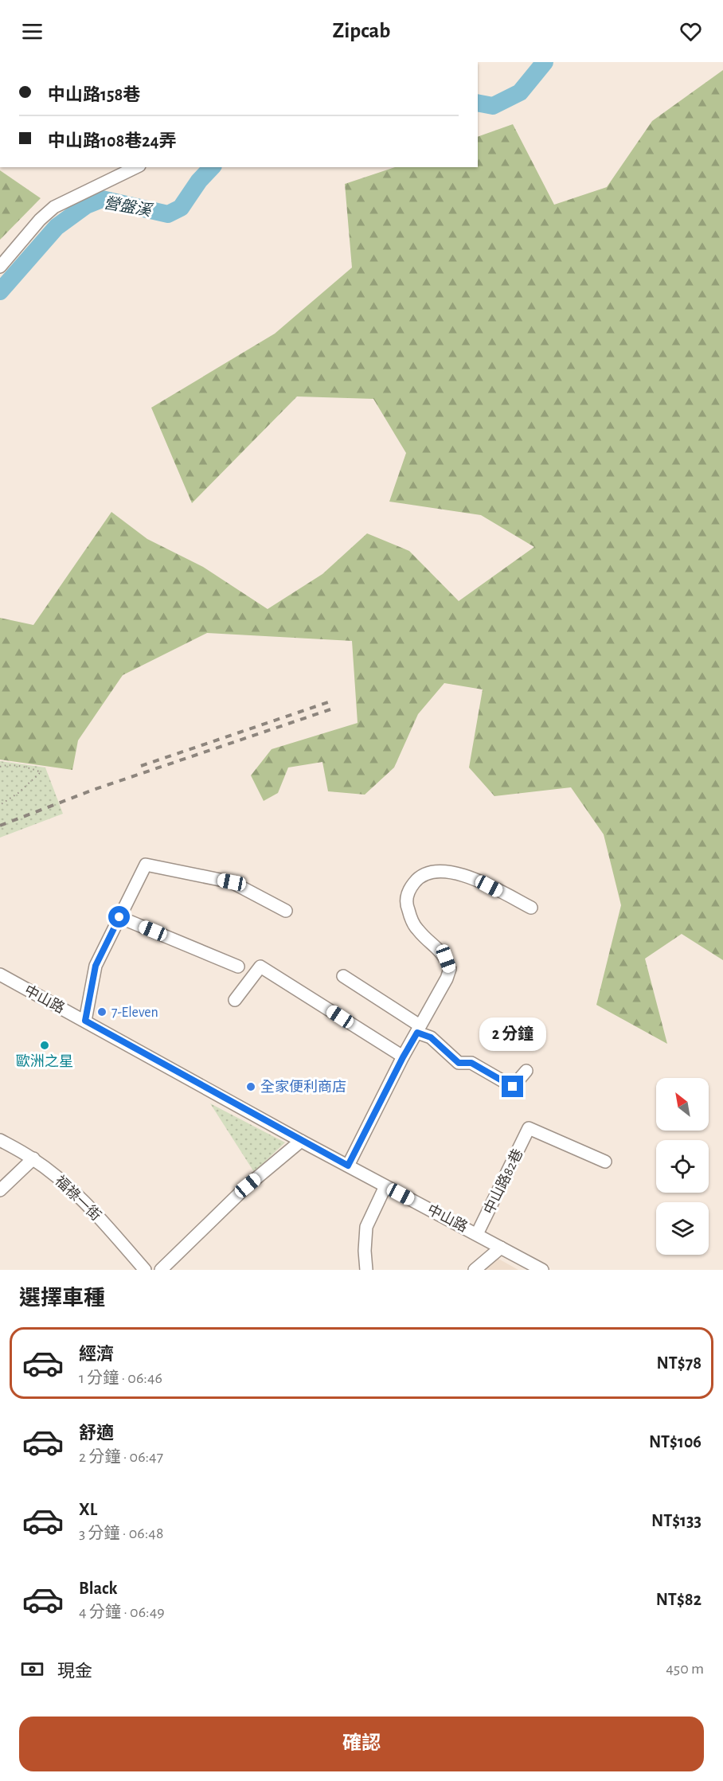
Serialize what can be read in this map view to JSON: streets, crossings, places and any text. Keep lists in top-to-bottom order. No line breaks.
{"streets":{"street":["中山路","中山路82巷","福祿一街"]},"crossings":[["中山路","中山路82巷"]],"water":["營盤溪"],"places":["7-Eleven","歐洲之星","全家便利商店"],"north":"top left","page":{"header":"Zipcab","banner":["中山路158巷","中山路108巷24弄"],"bubble":"2 分鐘","heading":"選擇車種","list":[{"name":"經濟","note":"1 分鐘 · 06:46","value":"NT$78"},{"name":"舒適","note":"2 分鐘 · 06:47","value":"NT$106"},{"name":"XL","note":"3 分鐘 · 06:48","value":"NT$133"},{"name":"Black","note":"4 分鐘 · 06:49","value":"NT$82"}],"pay":["現金","450 m"],"buttons":"確認"}}
